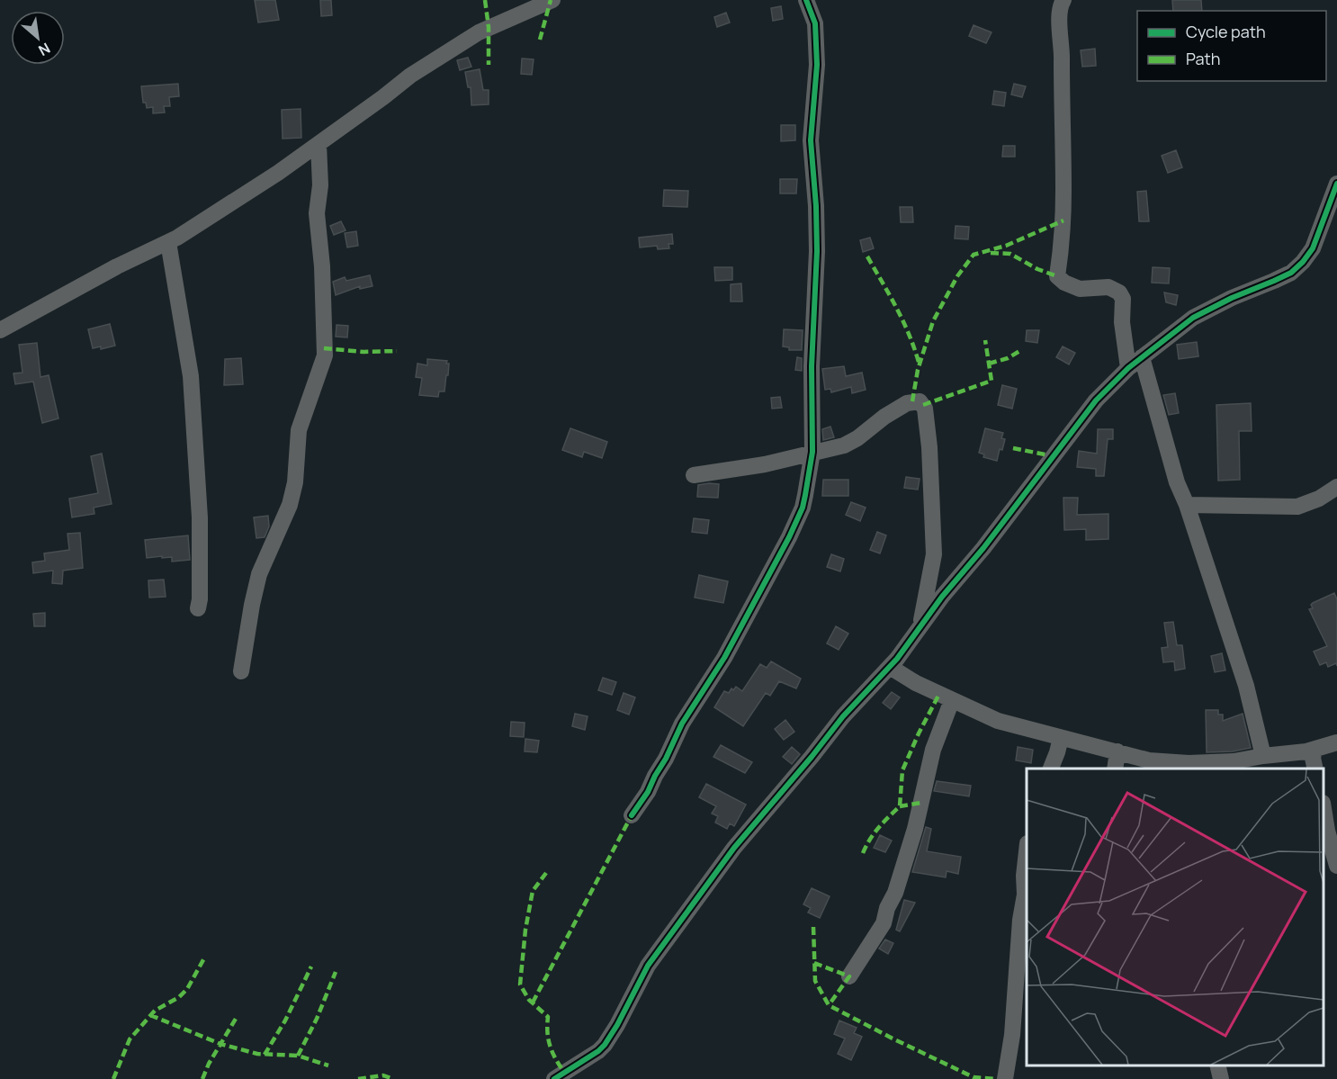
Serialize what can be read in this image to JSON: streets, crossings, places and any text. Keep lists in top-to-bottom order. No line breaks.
{"legend":["Cycle path","Path"],"north":"bottom right"}
